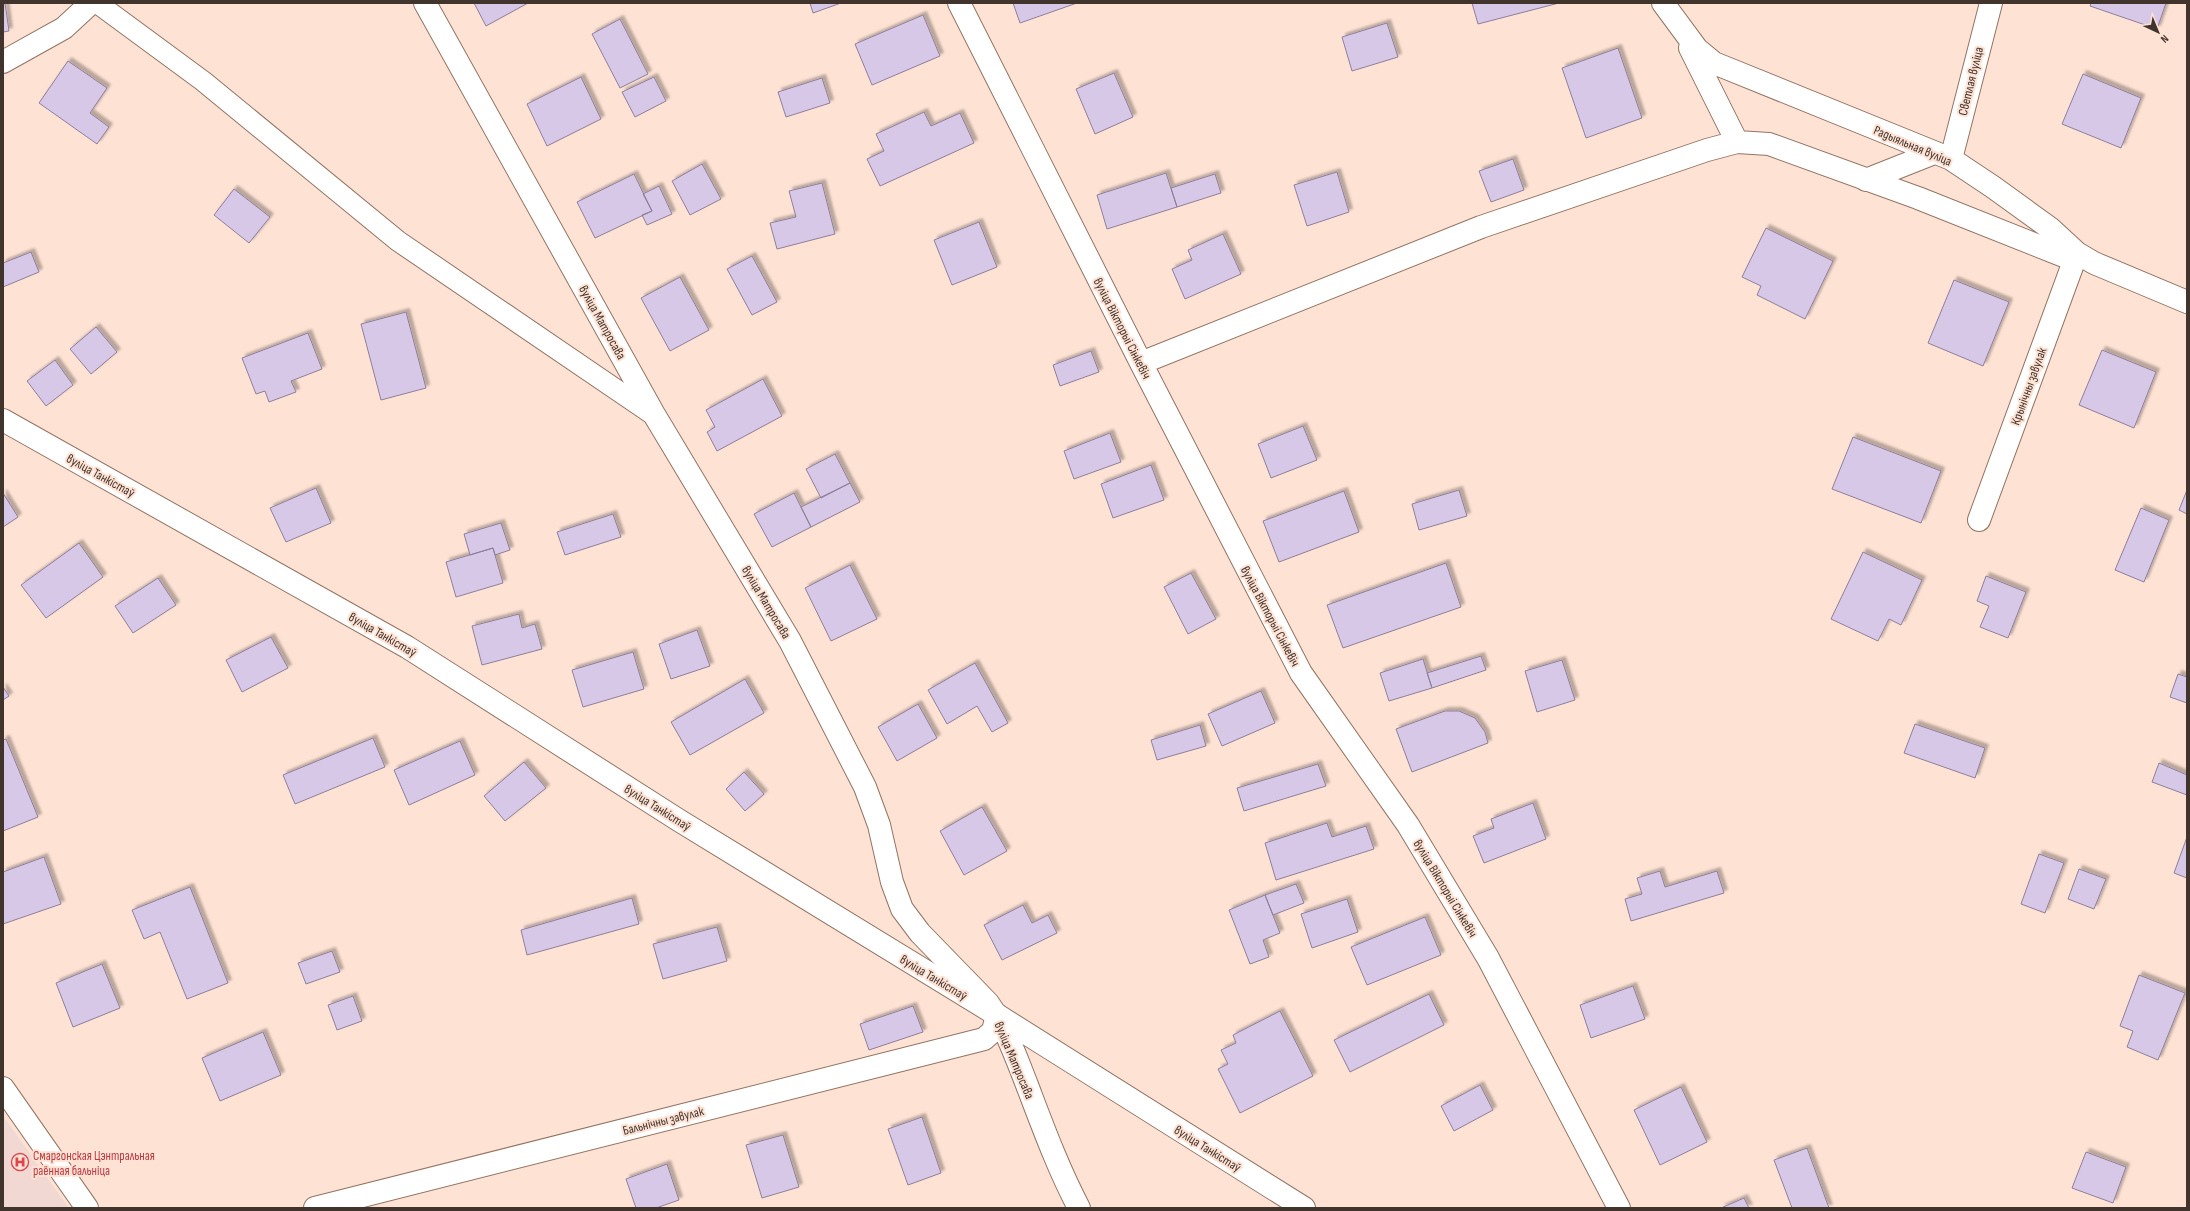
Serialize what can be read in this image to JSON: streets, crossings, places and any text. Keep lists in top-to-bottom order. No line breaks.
{"streets":{"street":["Светлая вуліца","Радыяльная вуліца","вуліца Матросава","вуліца Вікторыі Сінкевіч","Крынічны завулак","вуліца Танкістаў","Бальнічны завулак"]},"crossings":[["Светлая вуліца","Радыяльная вуліца"],["Радыяльная вуліца","Крынічны завулак"],["вуліца Матросава","вуліца Танкістаў"],["вуліца Матросава","Бальнічны завулак"],["вуліца Танкістаў","Бальнічны завулак"]],"places":{"hospital":["Смаргонская Цэнтральная раённая бальніца"]},"north":"bottom right"}
